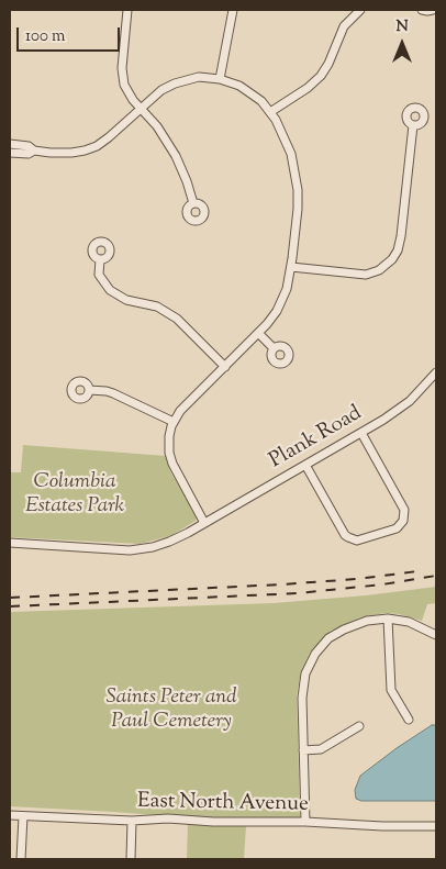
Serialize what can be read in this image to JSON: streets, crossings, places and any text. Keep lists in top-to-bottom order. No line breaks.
{"streets":{"street":["Plank Road","East North Avenue"]},"parks":["Columbia Estates Park","Saints Peter and Paul Cemetery"],"scale_bar":"100 m","north":"top"}
